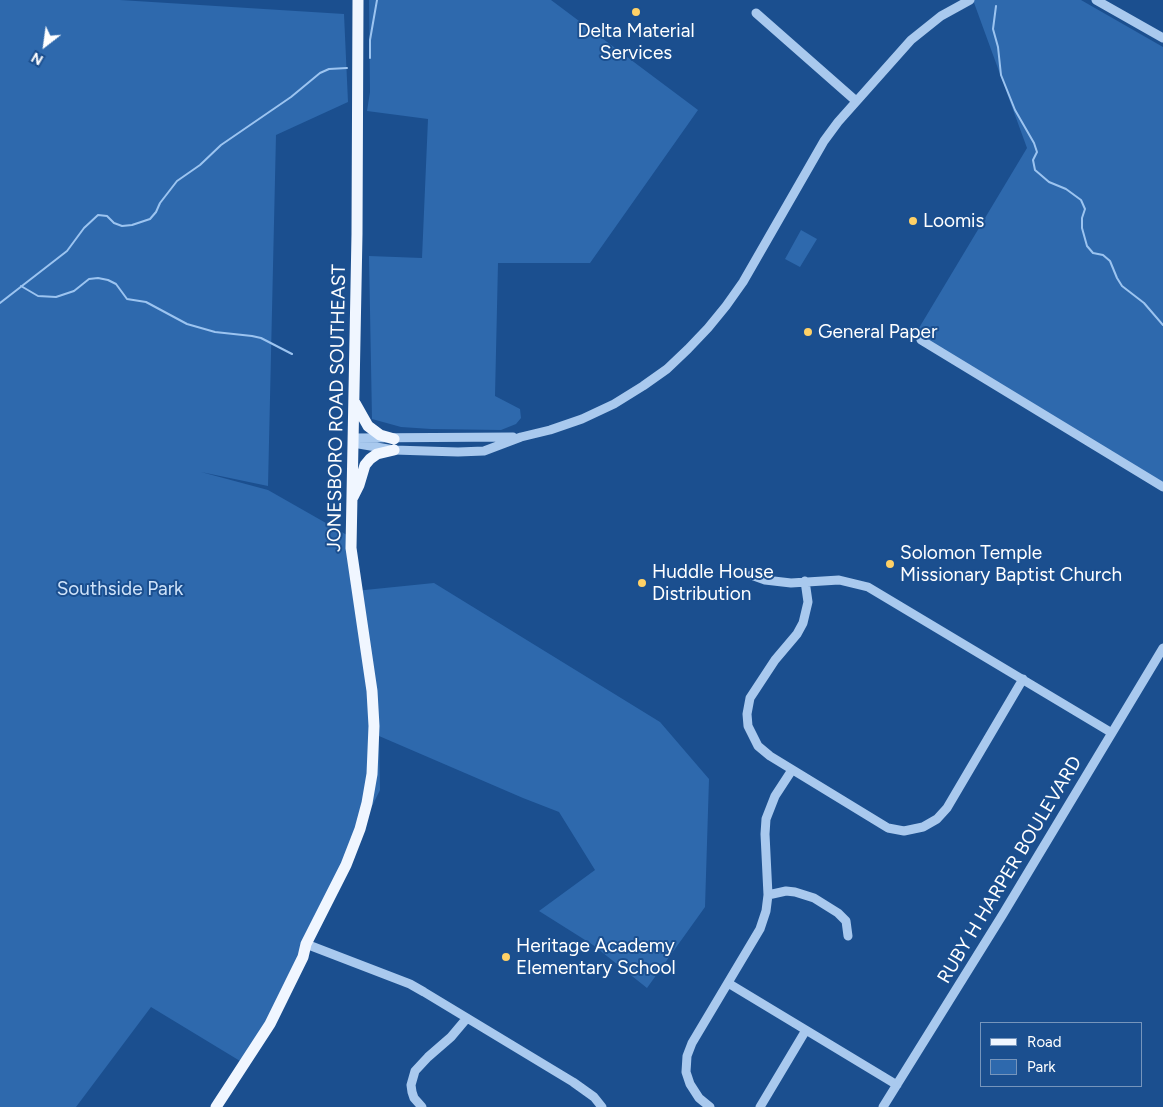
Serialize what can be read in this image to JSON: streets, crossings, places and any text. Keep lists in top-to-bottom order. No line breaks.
{"streets":{"main road":["JONESBORO ROAD SOUTHEAST"],"street":["RUBY H HARPER BOULEVARD"]},"parks":["Southside Park"],"places":["Delta Material Services","Loomis","General Paper","Solomon Temple Missionary Baptist Church","Huddle House Distribution","Heritage Academy Elementary School"],"legend":["Road","Park"],"north":"bottom left"}
